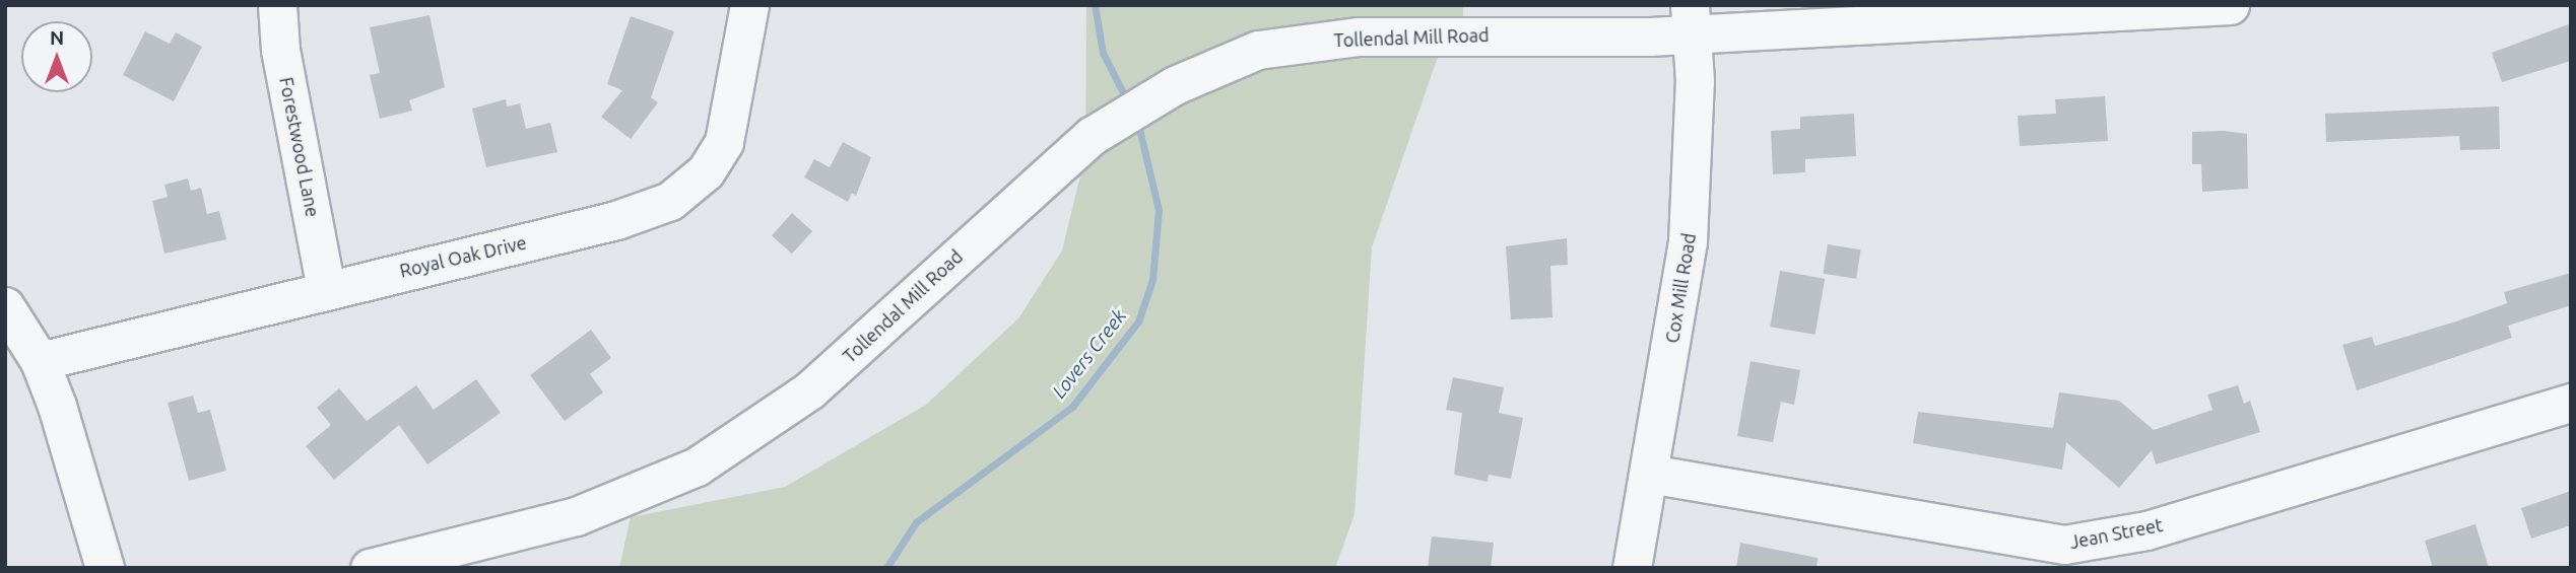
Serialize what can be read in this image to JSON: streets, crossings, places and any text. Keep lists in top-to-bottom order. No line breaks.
{"streets":{"street":["Tollendal Mill Road","Forestwood Lane","Royal Oak Drive","Cox Mill Road","Jean Street"]},"crossings":[["Tollendal Mill Road","Cox Mill Road"],["Forestwood Lane","Royal Oak Drive"],["Cox Mill Road","Jean Street"]],"water":["Lovers Creek"],"north":"top"}
